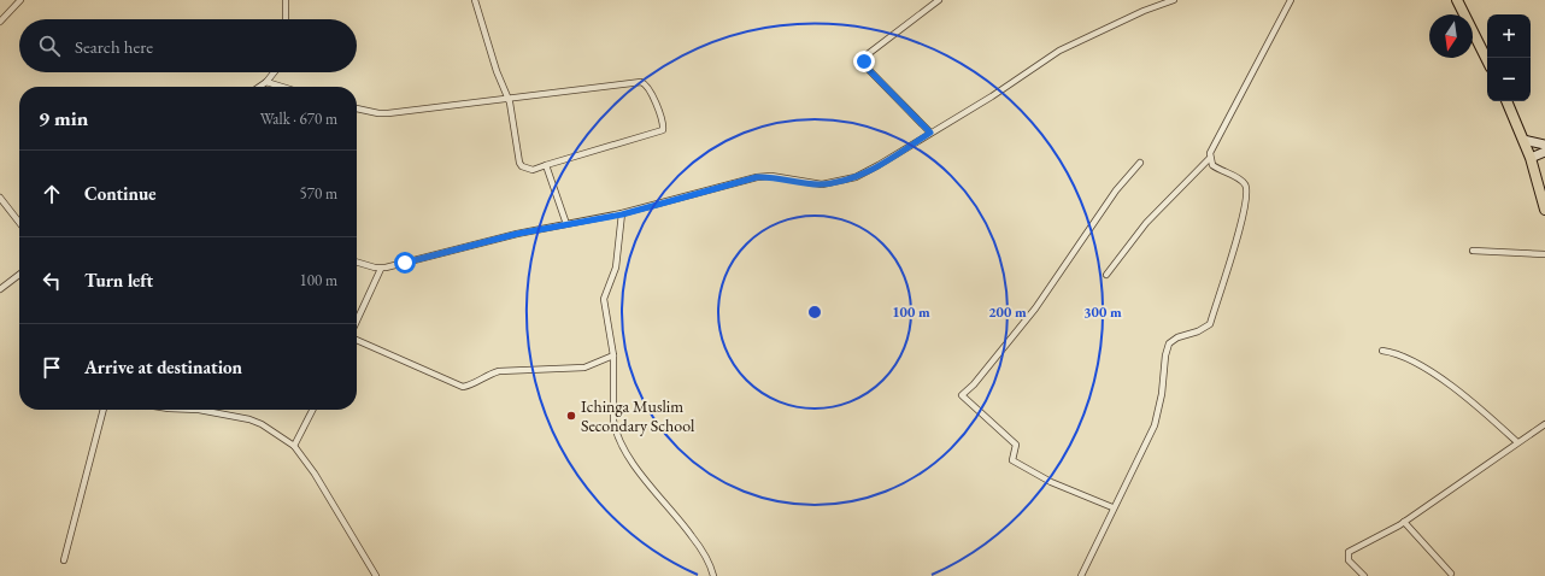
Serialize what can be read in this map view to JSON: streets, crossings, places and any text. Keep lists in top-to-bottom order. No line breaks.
{"places":["Ichinga Muslim Secondary School"],"north":"bottom","page":{"map_buttons":["+","−"],"search":"Search here","heading":["9 min","Walk · 670 m"],"list":[["Continue","570 m"],["Turn left","100 m"],"Arrive at destination"]},"rings":["100 m","200 m","300 m"]}
